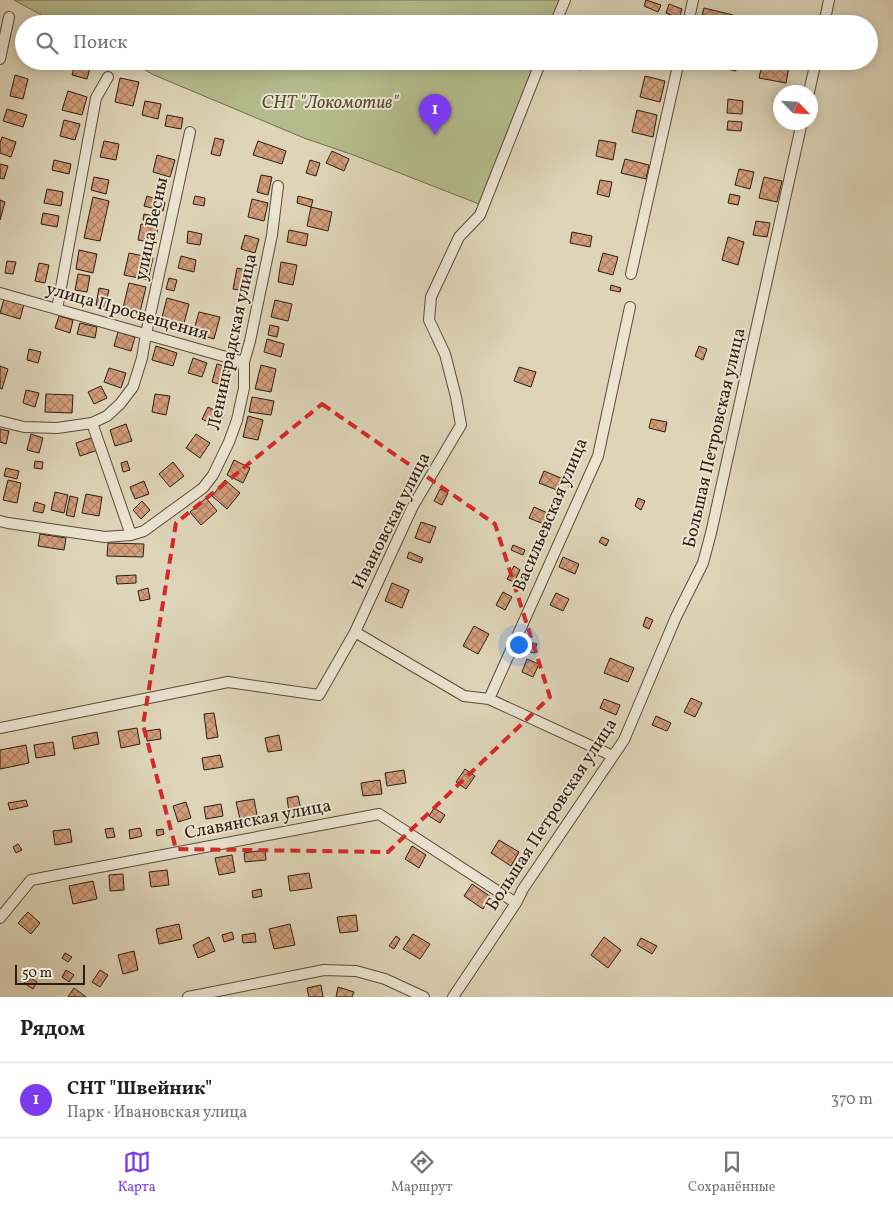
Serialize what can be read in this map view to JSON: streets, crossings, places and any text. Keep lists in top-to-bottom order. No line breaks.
{"streets":{"street":["улица Весны","улица Просвещения","Ленинградская улица","Большая Петровская улица","Васильевская улица","Ивановская улица","Славянская улица"]},"crossings":[["улица Весны","улица Просвещения"],["улица Просвещения","Ленинградская улица"],["Большая Петровская улица","Славянская улица"]],"parks":["СНТ \"Локомотив\""],"scale_bar":"50 m","north":"bottom right","page":{"search":"Поиск","pins":"1","scale":"50 m","heading":"Рядом","list":[{"mark":"1","name":"СНТ \"Швейник\"","note":"Парк · Ивановская улица","value":"370 m"}],"nav":["Карта","Маршрут","Сохранённые"]}}
